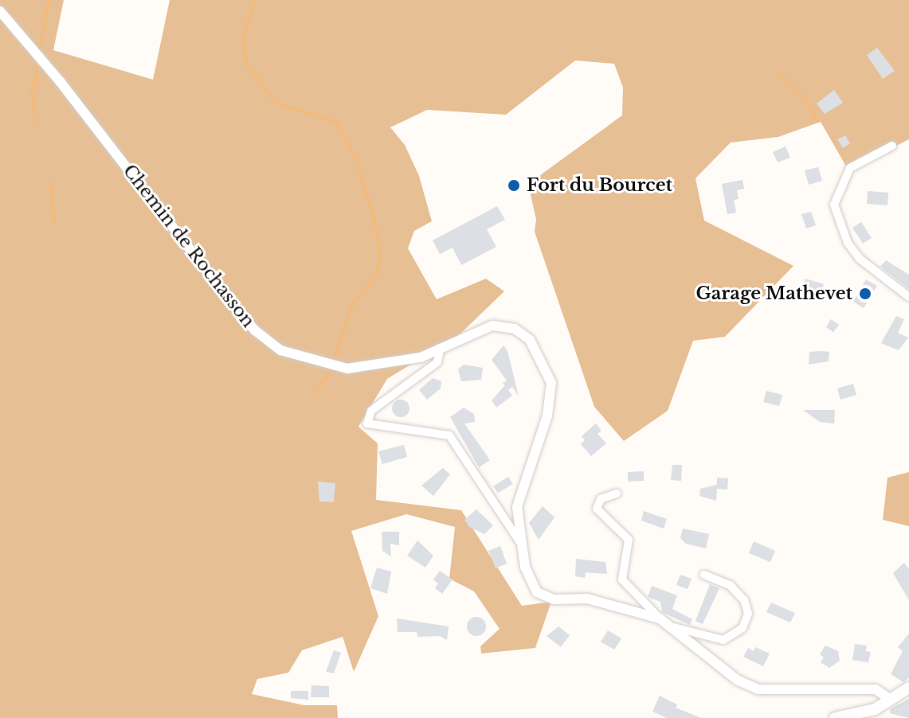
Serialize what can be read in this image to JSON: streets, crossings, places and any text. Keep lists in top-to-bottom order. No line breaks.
{"streets":{"street":["Chemin de Rochasson"]},"places":["Fort du Bourcet","Garage Mathevet"]}
